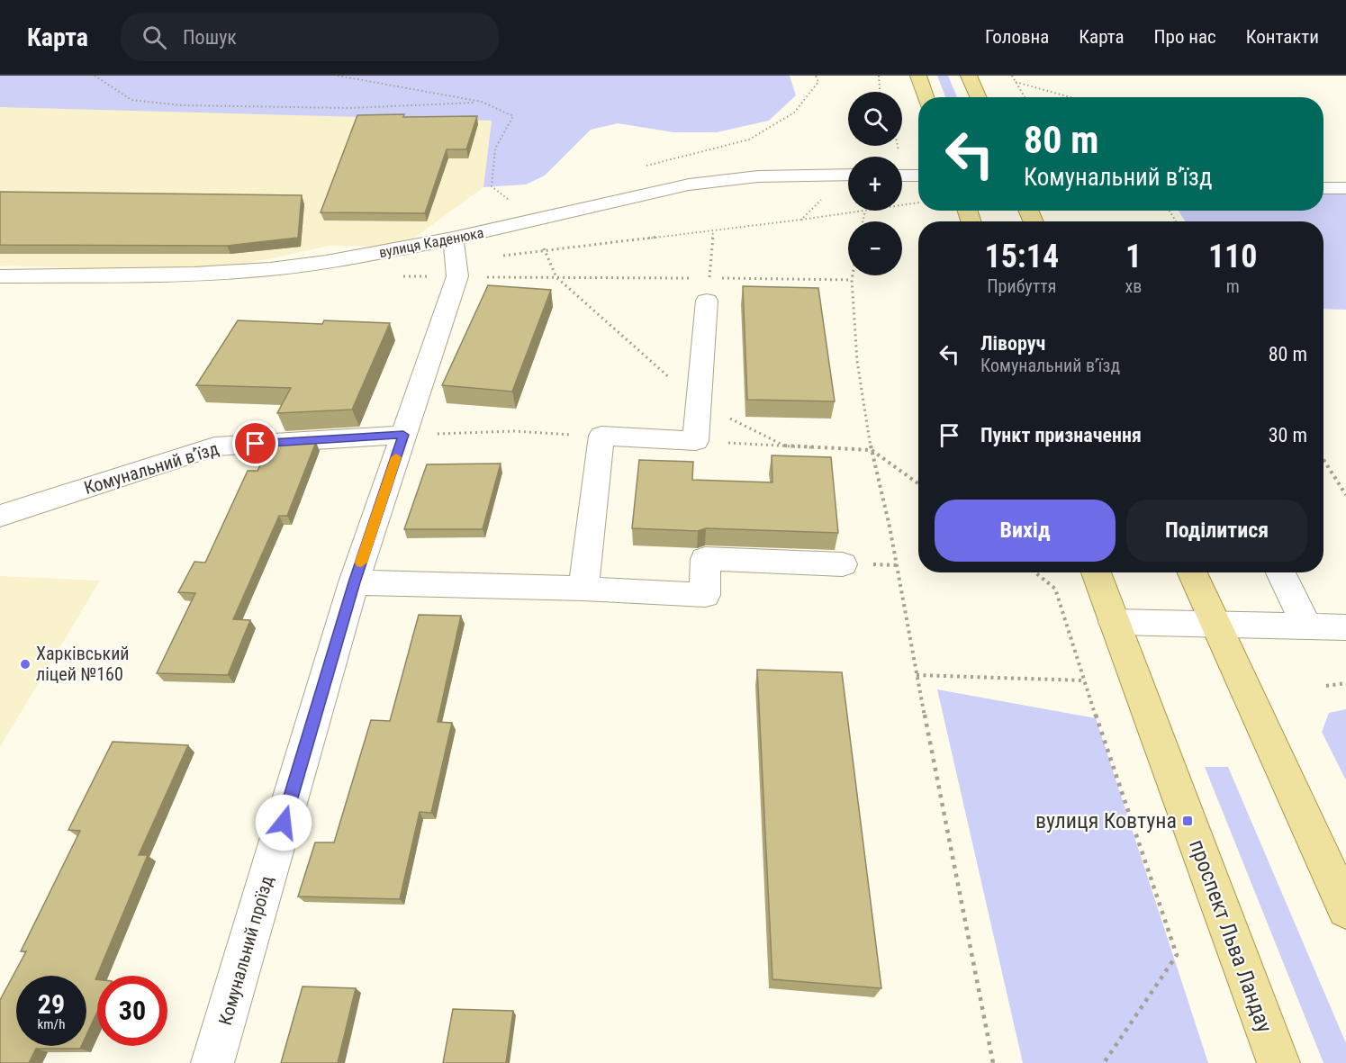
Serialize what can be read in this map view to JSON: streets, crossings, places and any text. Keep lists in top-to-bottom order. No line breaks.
{"streets":{"main road":["проспект Льва Ландау"],"street":["вулиця Каденюка","Комунальний в’їзд","Комунальний проїзд"]},"crossings":[["Комунальний в’їзд","Комунальний проїзд"]],"places":{"other":["Харківський ліцей №160"],"transit":["вулиця Ковтуна"]},"page":{"header":"Карта","search":"Пошук","nav":["Головна","Карта","Про нас","Контакти"],"map_buttons":["+","−"],"turn":["80 m","Комунальний в’їзд"],"eta":["15:14","Прибуття","1","хв","110","m"],"list":[{"name":"Ліворуч","note":"Комунальний в’їзд","value":"80 m"},{"name":"Пункт призначення","value":"30 m"}],"buttons":["Вихід","Поділитися"],"speed":"29 km/h","limit":"30"}}
